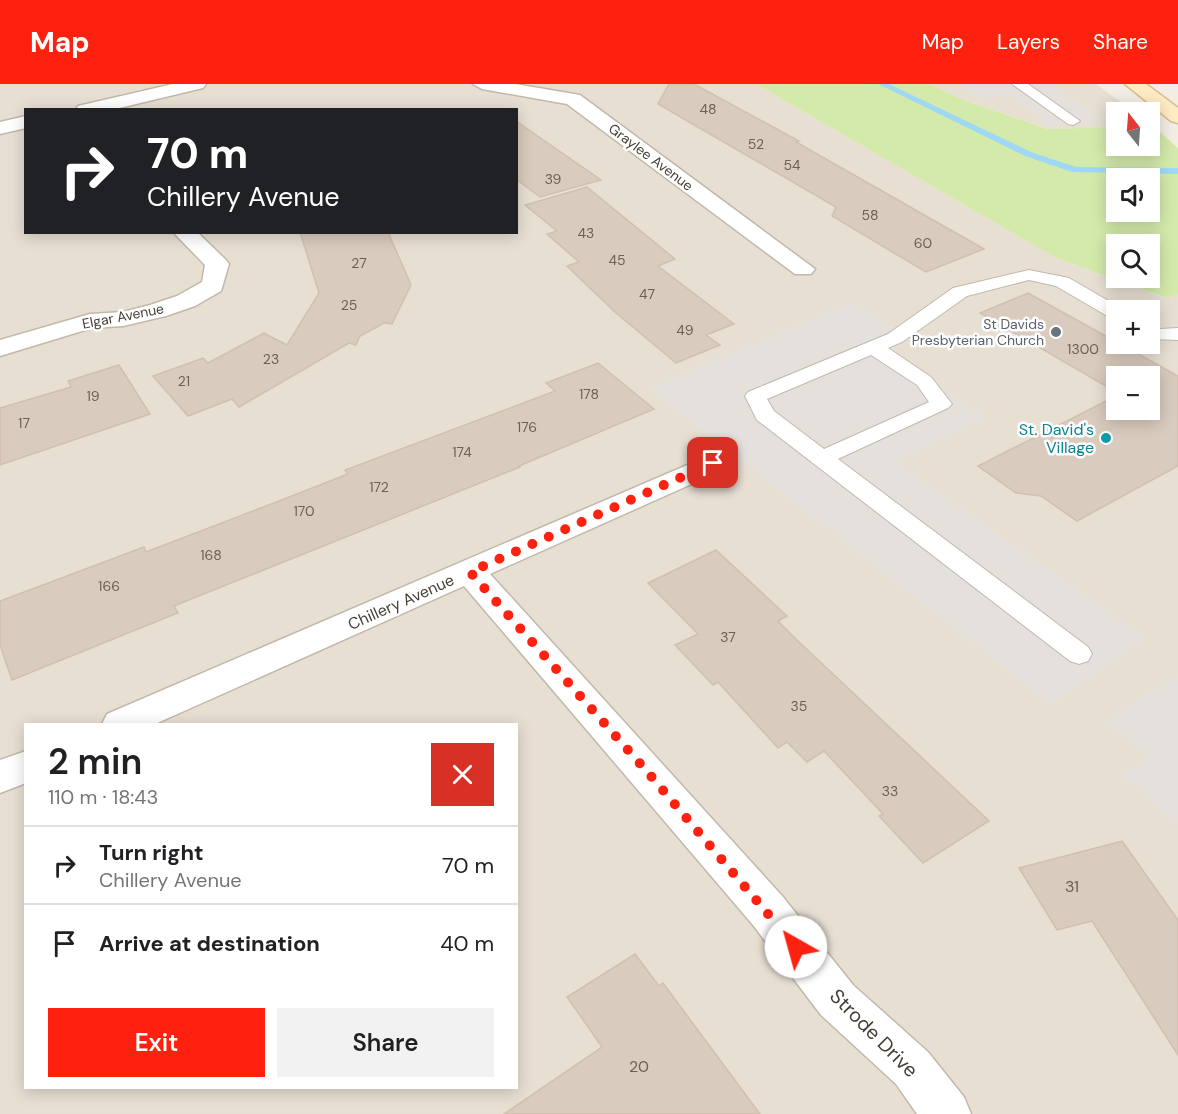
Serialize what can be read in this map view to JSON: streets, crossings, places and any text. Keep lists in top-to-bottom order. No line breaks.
{"streets":{"street":["Graylee Avenue","Elgar Avenue","Chillery Avenue","Strode Drive"]},"crossings":[["Chillery Avenue","Strode Drive"]],"places":["St Davids Presbyterian Church","St. David's Village"],"house_numbers":["48","52","54","39","58","43","60","45","27","47","25","49","1300","23","21","178","19","17","176","174","172","170","168","166","37","35","33","31","20"],"north":"top","page":{"header":"Map","nav":["Map","Layers","Share"],"map_buttons":["+","−"],"turn":["70 m","Chillery Avenue"],"heading":["2 min","110 m · 18:43"],"list":[{"name":"Turn right","note":"Chillery Avenue","value":"70 m"},{"name":"Arrive at destination","value":"40 m"}],"buttons":["Exit","Share"]}}
